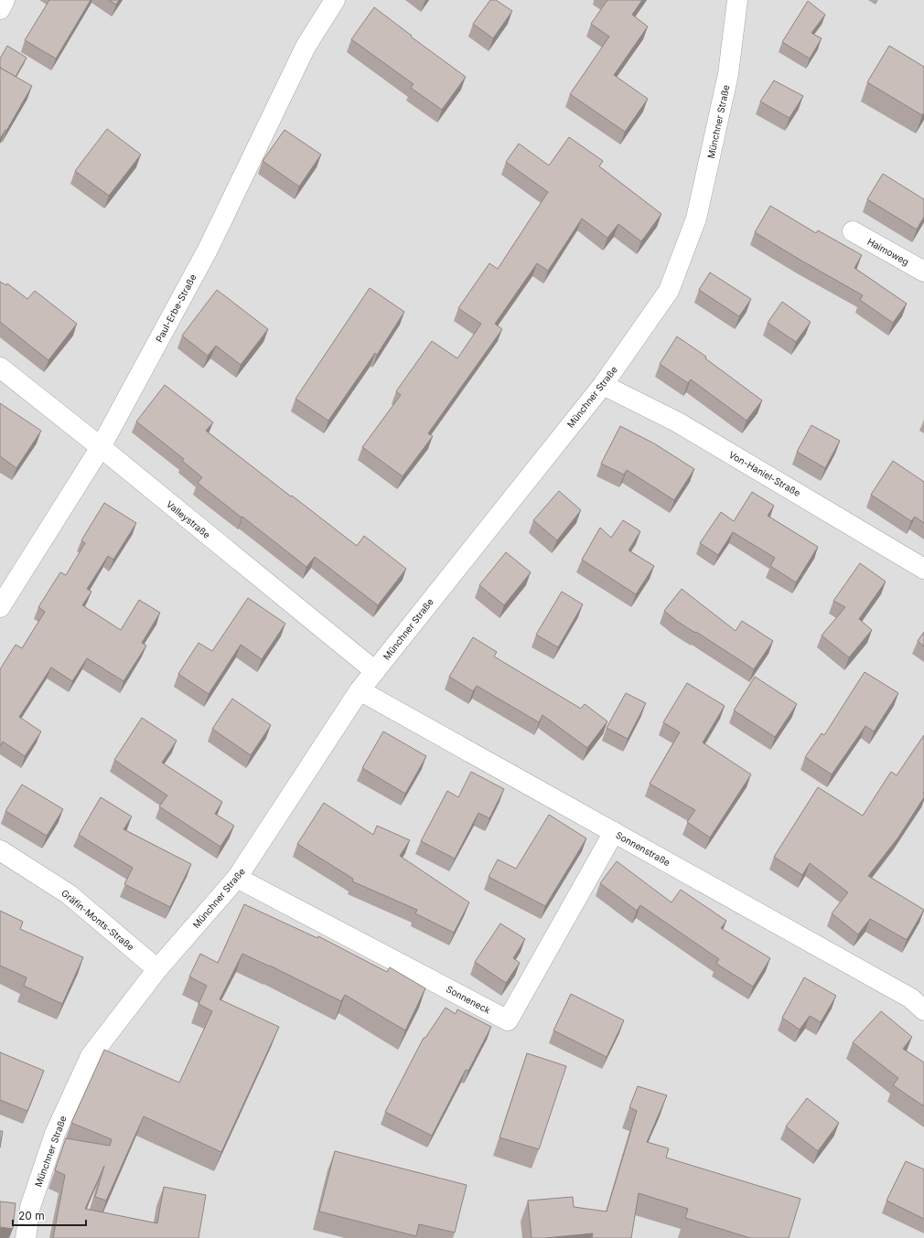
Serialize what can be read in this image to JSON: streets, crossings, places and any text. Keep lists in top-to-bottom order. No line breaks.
{"streets":{"street":["Münchner Straße","Haimoweg","Paul-Erbe-Straße","Von-Haniel-Straße","Valleystraße","Sonnenstraße","Gräfin-Monts-Straße","Sonneneck"]},"crossings":[["Münchner Straße","Von-Haniel-Straße"],["Münchner Straße","Valleystraße"],["Münchner Straße","Sonnenstraße"],["Münchner Straße","Gräfin-Monts-Straße"],["Münchner Straße","Sonneneck"],["Paul-Erbe-Straße","Valleystraße"],["Sonnenstraße","Sonneneck"]],"scale_bar":"20 m"}
